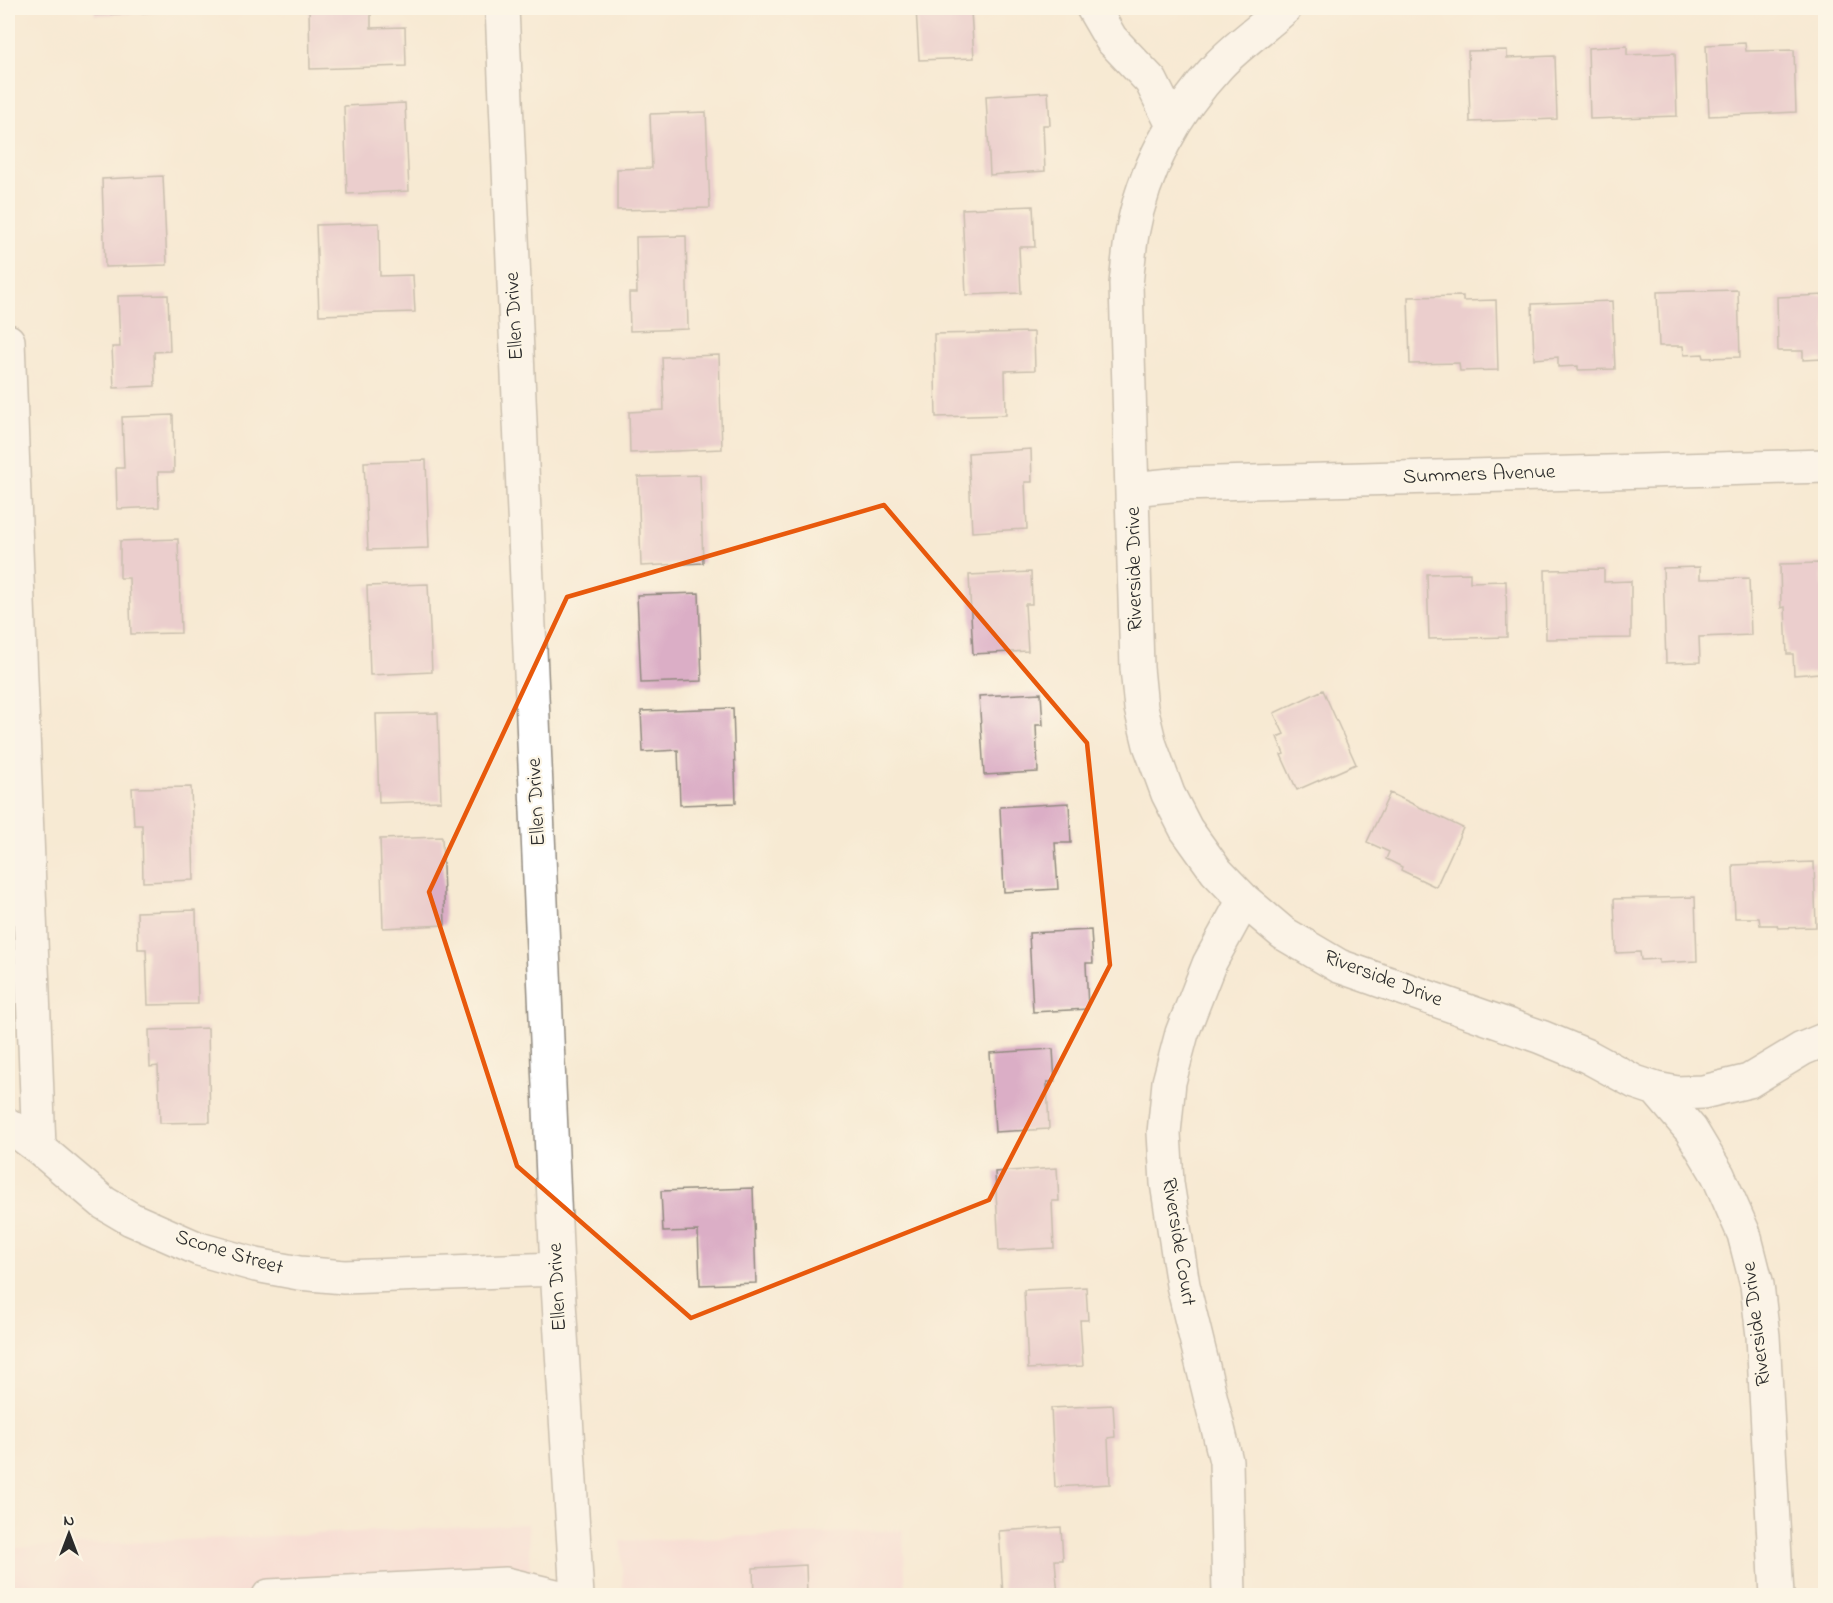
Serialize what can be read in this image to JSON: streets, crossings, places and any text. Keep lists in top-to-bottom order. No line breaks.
{"streets":{"street":["Ellen Drive","Summers Avenue","Riverside Drive","Riverside Court","Scone Street"]},"crossings":[["Ellen Drive","Scone Street"],["Summers Avenue","Riverside Drive"],["Riverside Drive","Riverside Court"]],"north":"top"}
